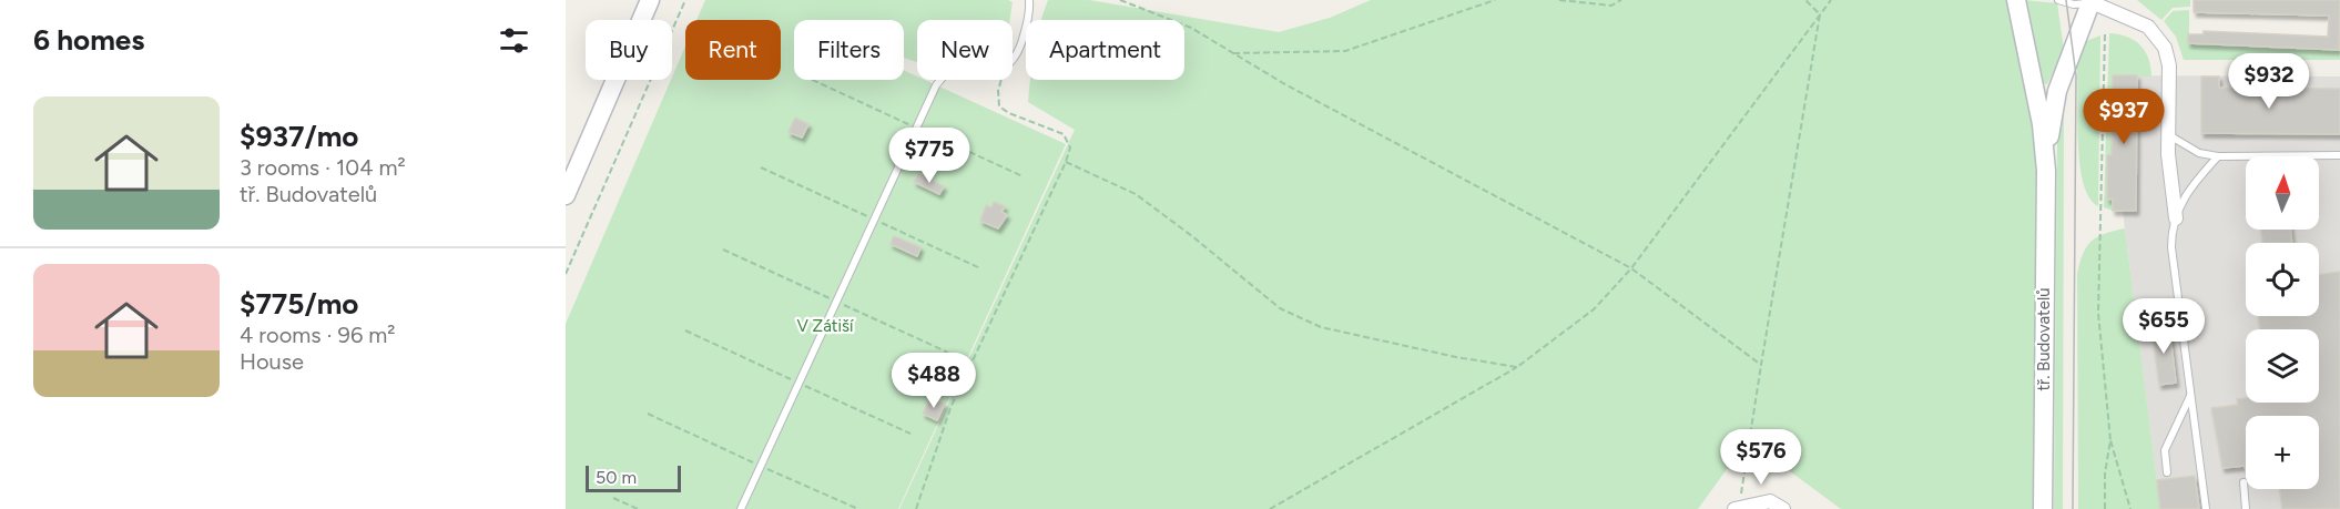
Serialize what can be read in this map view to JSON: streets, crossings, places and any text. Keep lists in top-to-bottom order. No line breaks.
{"streets":{"street":["tř. Budovatelů"]},"parks":["V Zátiší"],"scale_bar":"50 m","north":"top","page":{"heading":"6 homes","chip":["Buy","Rent","Filters","New","Apartment"],"price":["$932","$937","$775","$655","$488","$576"],"list":[{"name":"$937/mo","note":"3 rooms · 104 m² · tř. Budovatelů"},{"name":"$775/mo","note":"4 rooms · 96 m² · House"}],"map_buttons":"+","scale":"50 m"}}
